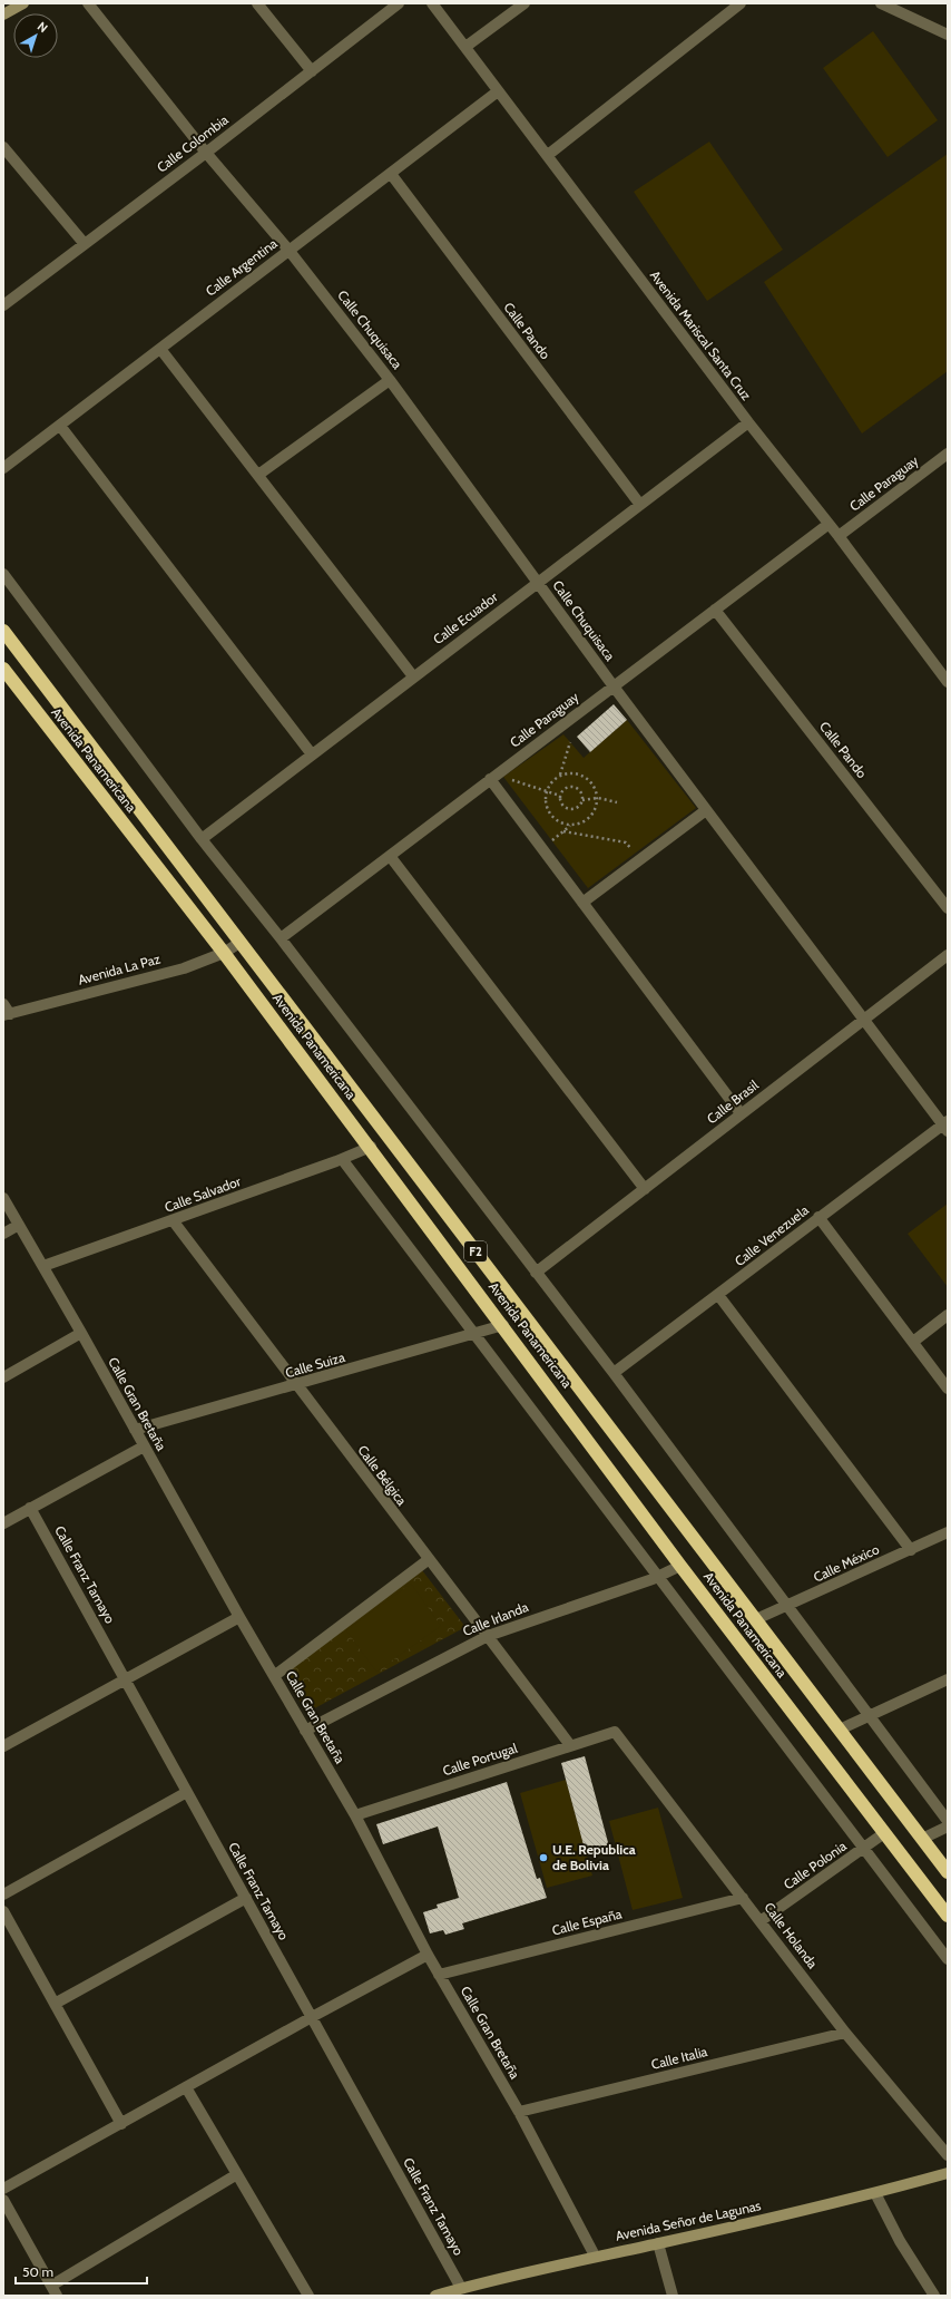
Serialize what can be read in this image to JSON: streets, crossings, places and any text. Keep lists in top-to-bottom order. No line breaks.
{"streets":{"highway":["Avenida Panamericana","F2"],"street":["Calle Colombia","Calle Argentina","Calle Chuquisaca","Calle Pando","Avenida Mariscal Santa Cruz","Calle Paraguay","Calle Ecuador","Avenida La Paz","Calle Brasil","Calle Salvador","Calle Venezuela","Calle Suiza","Calle Gran Bretaña","Calle Bélgica","Calle México","Calle Franz Tamayo","Calle Irlanda","Calle Portugal","Calle Polonia","Calle España","Calle Holanda","Calle Italia","Avenida Señor de Lagunas"]},"crossings":[["Calle Colombia","Calle Chuquisaca"],["Calle Argentina","Calle Chuquisaca"],["Calle Argentina","Calle Pando"],["Calle Argentina","Avenida Mariscal Santa Cruz"],["Calle Chuquisaca","Calle Paraguay"],["Calle Chuquisaca","Calle Ecuador"],["Calle Chuquisaca","Calle Brasil"],["Calle Chuquisaca","Calle Venezuela"],["Calle Pando","Calle Paraguay"],["Calle Pando","Calle Ecuador"],["Avenida Mariscal Santa Cruz","Calle Paraguay"],["Avenida Mariscal Santa Cruz","Calle Ecuador"],["Avenida Panamericana","Avenida La Paz"],["Avenida Panamericana","Calle Salvador"],["Avenida Panamericana","Calle Suiza"],["Avenida Panamericana","Calle México"],["Avenida Panamericana","Calle Irlanda"],["Avenida Panamericana","Calle Polonia"],["Calle Salvador","Calle Gran Bretaña"],["Calle Salvador","Calle Bélgica"],["Calle Suiza","Calle Gran Bretaña"],["Calle Suiza","Calle Bélgica"],["Calle Gran Bretaña","Calle Irlanda"],["Calle Gran Bretaña","Calle Portugal"],["Calle Gran Bretaña","Calle España"],["Calle Gran Bretaña","Calle Italia"],["Calle Gran Bretaña","Avenida Señor de Lagunas"],["Calle Bélgica","Calle Irlanda"],["Calle Bélgica","Calle Portugal"],["Calle Franz Tamayo","Avenida Señor de Lagunas"],["Calle Portugal","Calle Holanda"],["Calle Polonia","Calle Holanda"],["Calle España","Calle Holanda"],["Calle Holanda","Calle Italia"]],"places":["U.E. Republica de Bolivia"],"scale_bar":"50 m","north":"top right"}
